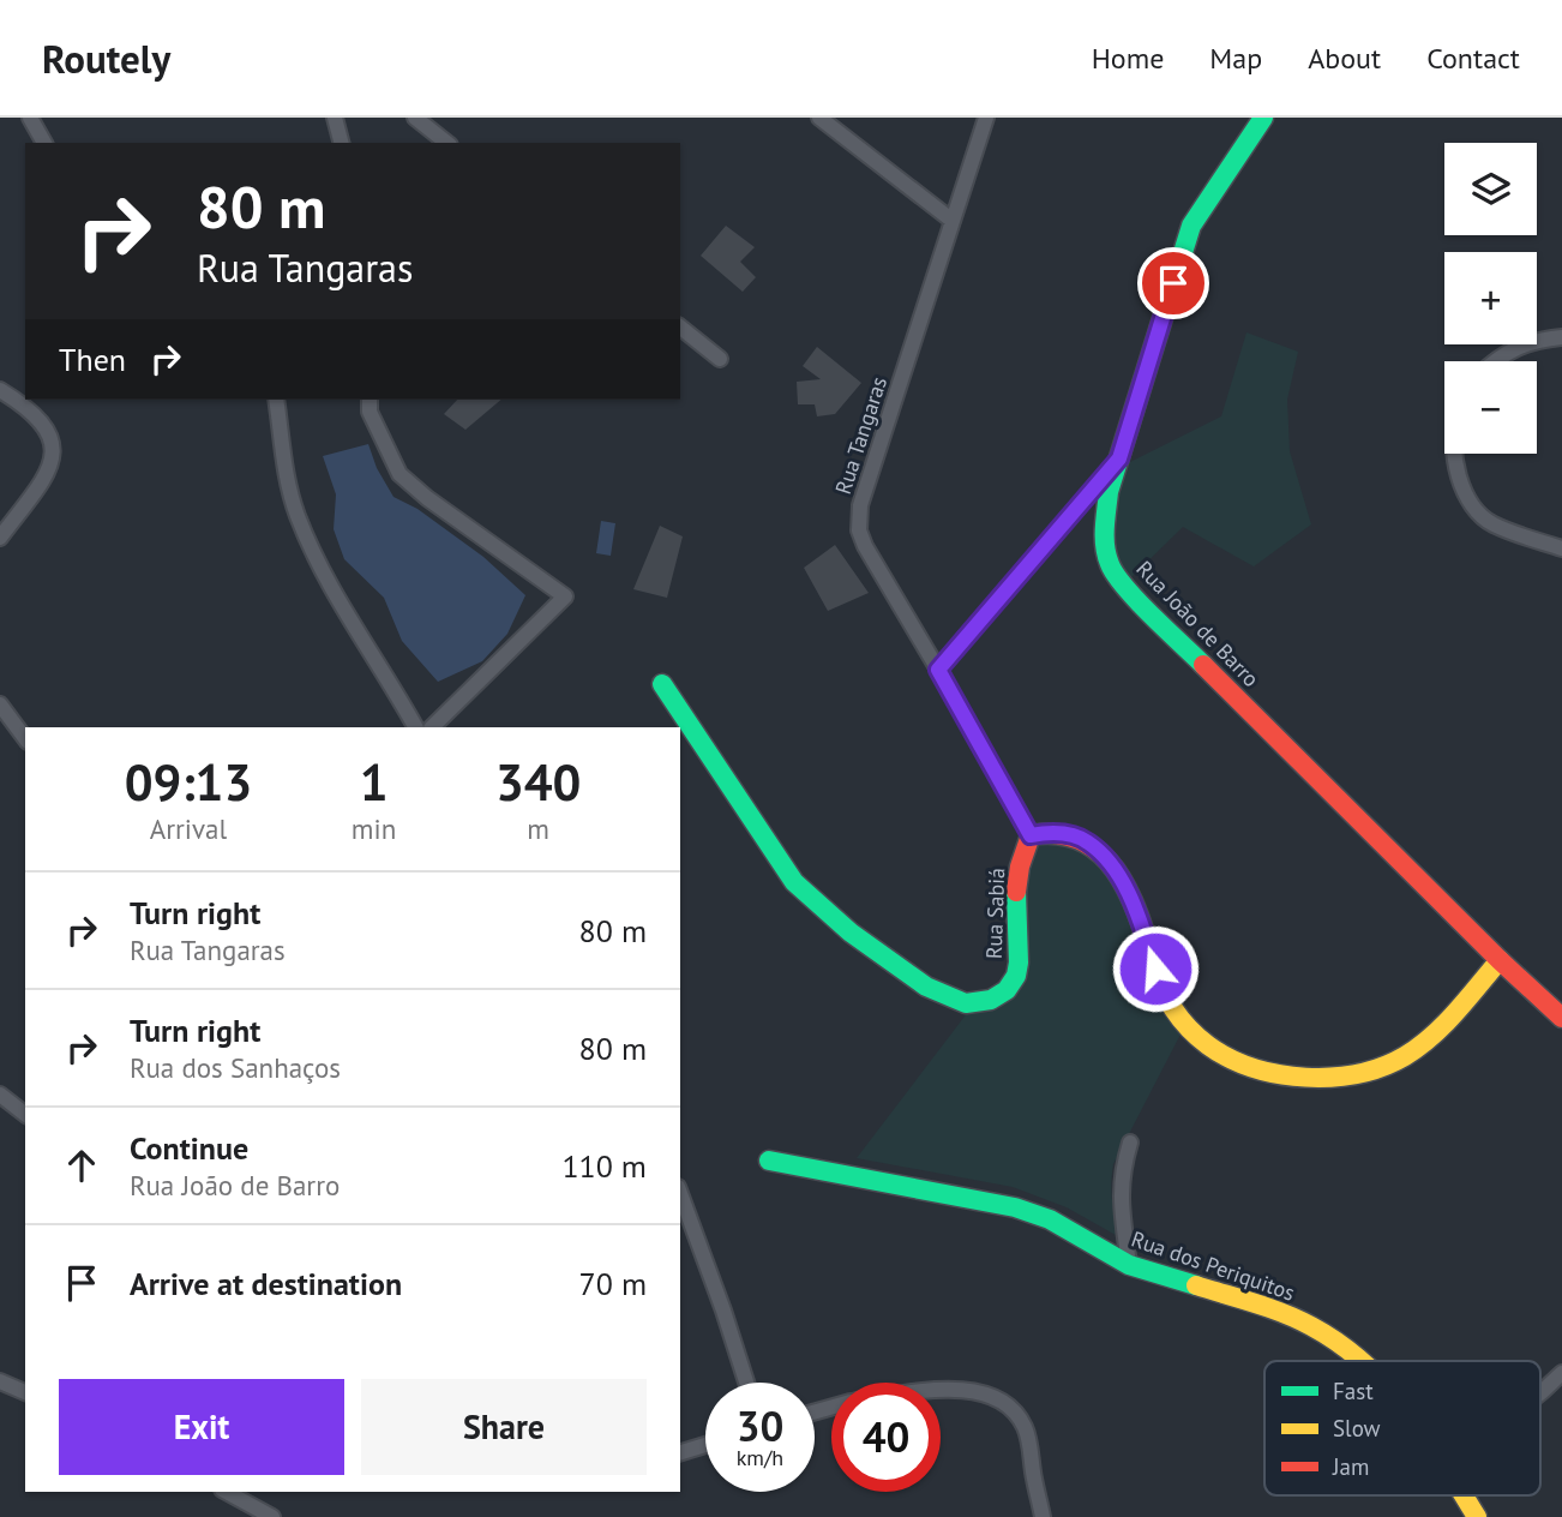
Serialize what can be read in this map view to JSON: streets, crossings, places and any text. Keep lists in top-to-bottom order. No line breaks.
{"streets":{"street":["Rua Tangaras","Rua João de Barro","Rua Sabiá","Rua dos Periquitos"]},"crossings":[["Rua Tangaras","Rua Sabiá"]],"legend":["Fast","Slow","Jam"],"page":{"header":"Routely","nav":["Home","Map","About","Contact"],"map_buttons":["+","−"],"turn":["80 m","Rua Tangaras"],"then":"Then","eta":["09:13","Arrival","1","min","340","m"],"list":[{"name":"Turn right","note":"Rua Tangaras","value":"80 m"},{"name":"Turn right","note":"Rua dos Sanhaços","value":"80 m"},{"name":"Continue","note":"Rua João de Barro","value":"110 m"},{"name":"Arrive at destination","value":"70 m"}],"buttons":["Exit","Share"],"speed":"30 km/h","limit":"40"}}
